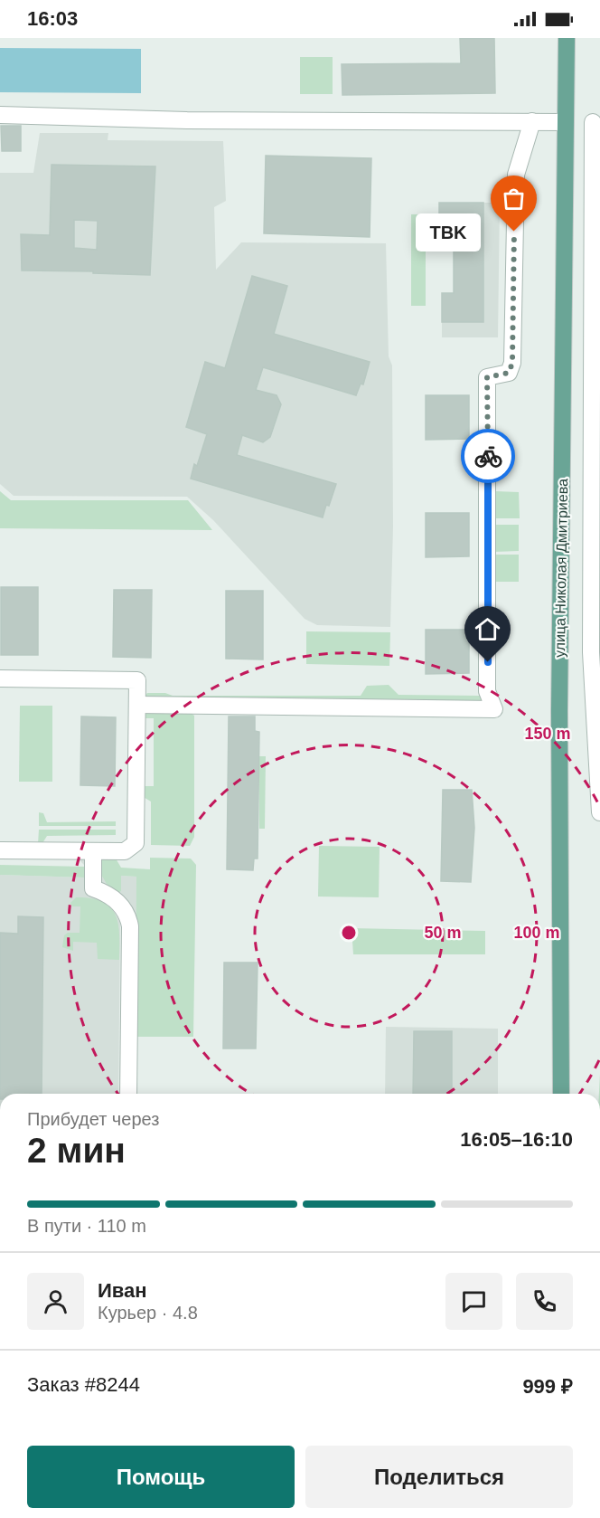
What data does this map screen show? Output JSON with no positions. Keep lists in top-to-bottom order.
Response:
{
  "streets": {
    "main road": ["улица Николая Дмитриева"]
  },
  "places": ["TBK"],
  "page": {
    "status": "16:03",
    "bubble": "TBK",
    "heading": ["2 мин", "Прибудет через", "16:05–16:10"],
    "panel": [
      "Иван",
      "Курьер · 4.8",
      "Заказ #8244",
      "999 ₽"
    ],
    "bar": "В пути · 110 m",
    "buttons": ["Помощь", "Поделиться"]
  },
  "rings": ["150 m", "50 m", "100 m"]
}
